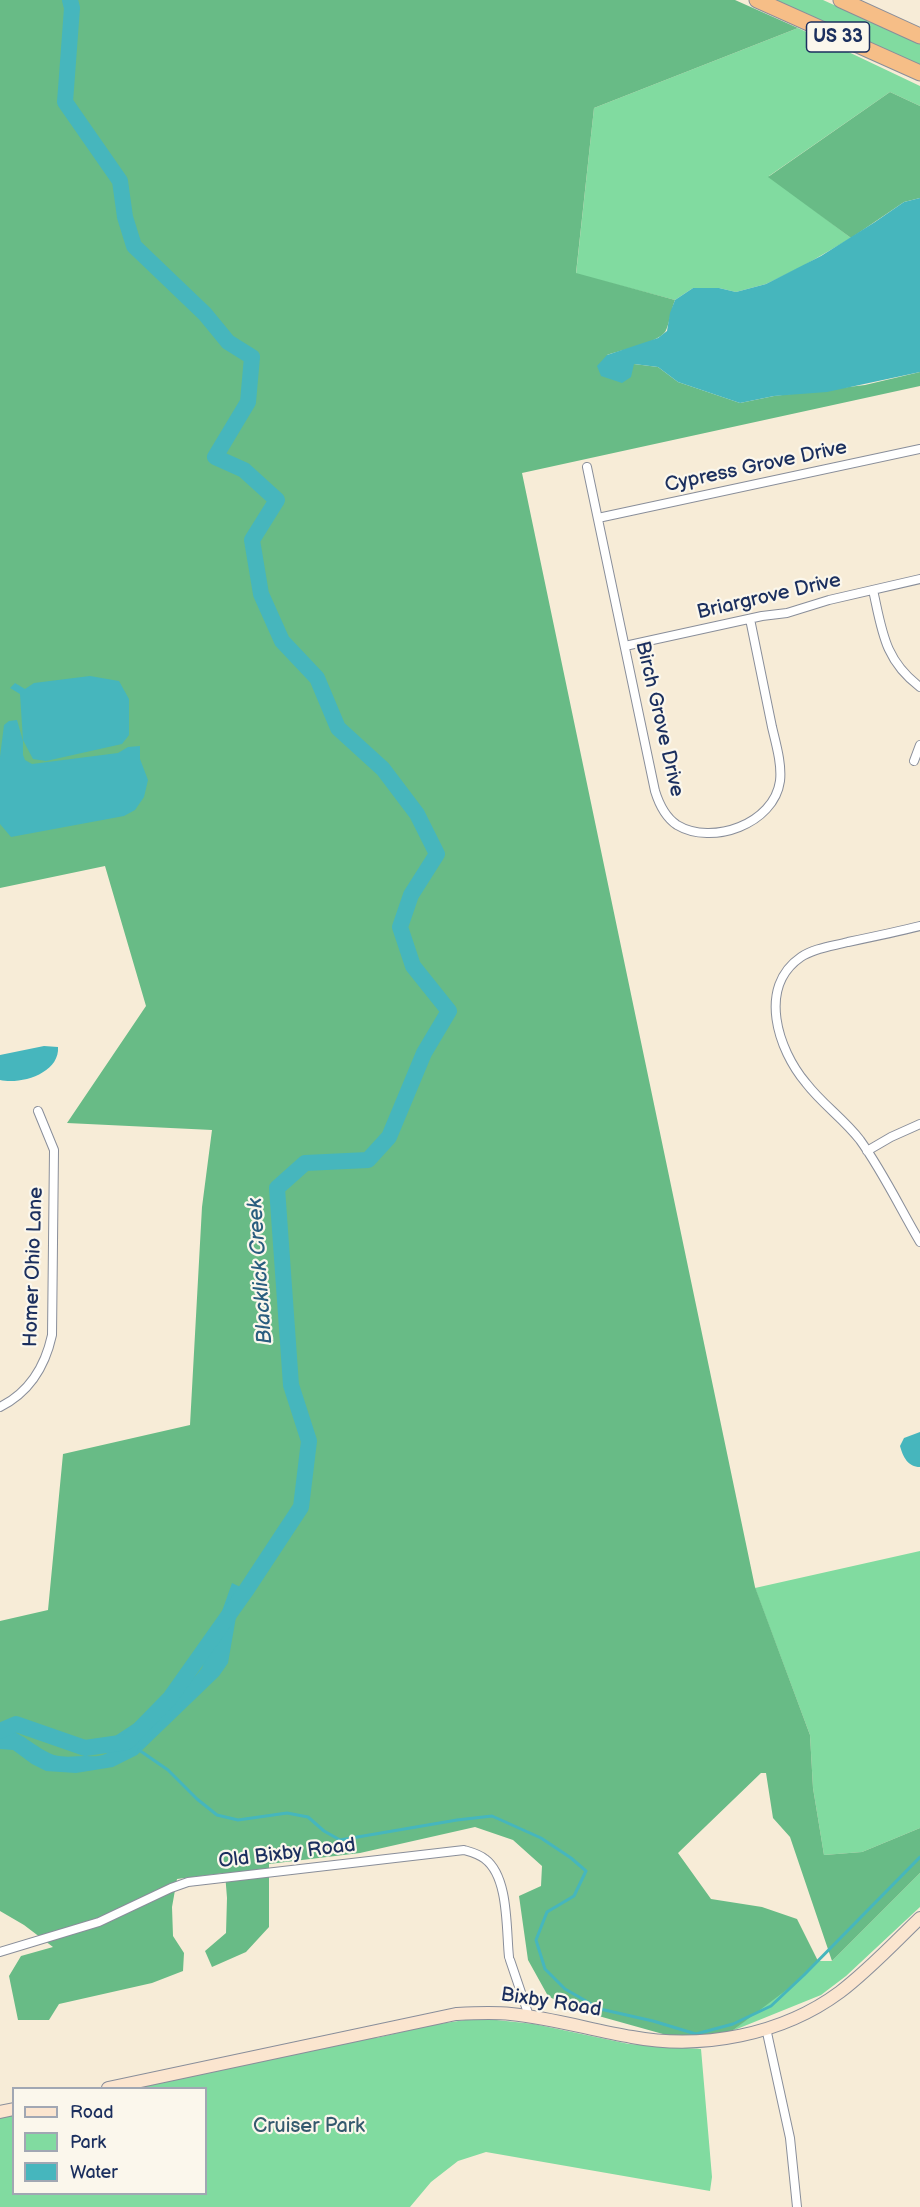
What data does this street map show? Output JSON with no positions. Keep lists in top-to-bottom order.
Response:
{
  "streets": {
    "highway": ["US 33"],
    "street": [
      "Cypress Grove Drive",
      "Briargrove Drive",
      "Birch Grove Drive",
      "Homer Ohio Lane",
      "Old Bixby Road",
      "Bixby Road"
    ]
  },
  "crossings": [
    ["Cypress Grove Drive", "Birch Grove Drive"],
    ["Briargrove Drive", "Birch Grove Drive"],
    ["Old Bixby Road", "Bixby Road"]
  ],
  "water": ["Blacklick Creek"],
  "parks": ["Cruiser Park"],
  "legend": ["Road", "Park", "Water"]
}
